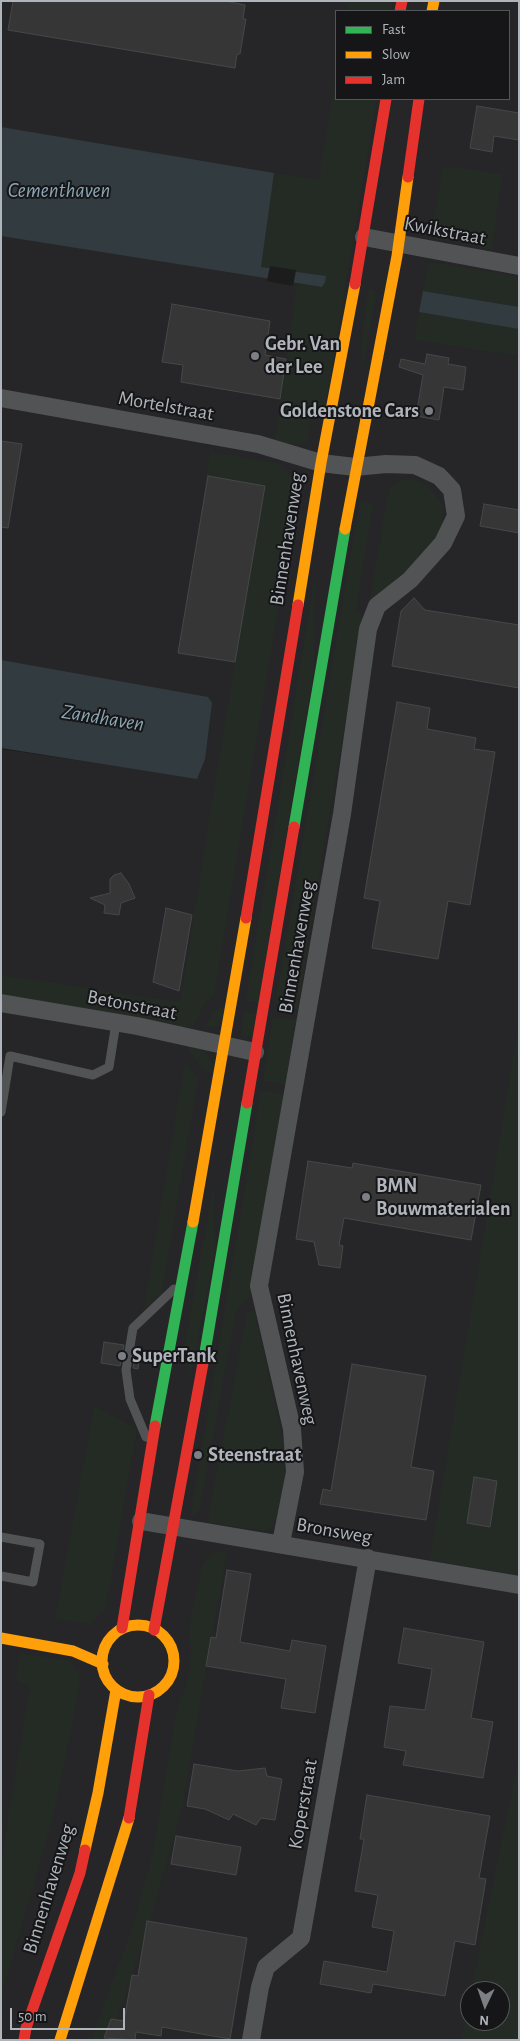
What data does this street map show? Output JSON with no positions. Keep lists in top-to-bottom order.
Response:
{
  "streets": {
    "main road": ["Binnenhavenweg"],
    "street": [
      "Kwikstraat",
      "Mortelstraat",
      "Betonstraat",
      "Bronsweg",
      "Koperstraat"
    ]
  },
  "crossings": [
    ["Kwikstraat", "Binnenhavenweg"],
    ["Mortelstraat", "Binnenhavenweg"],
    ["Binnenhavenweg", "Betonstraat"],
    ["Binnenhavenweg", "Bronsweg"],
    ["Bronsweg", "Koperstraat"]
  ],
  "water": ["Cementhaven", "Zandhaven"],
  "places": [
    "Gebr. Van der Lee",
    "Goldenstone Cars",
    "BMN Bouwmaterialen",
    "SuperTank",
    "Steenstraat"
  ],
  "legend": ["Fast", "Slow", "Jam"],
  "scale_bar": "50 m",
  "north": "bottom"
}
